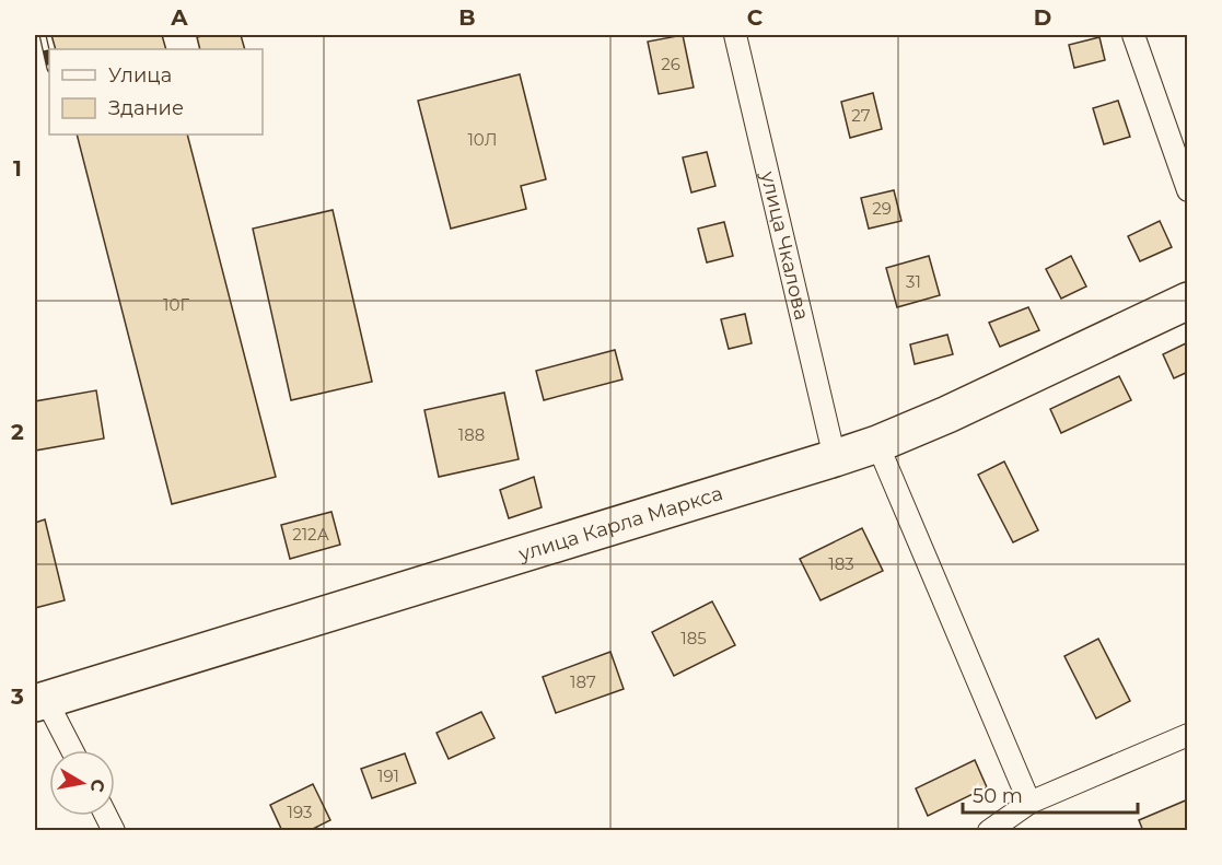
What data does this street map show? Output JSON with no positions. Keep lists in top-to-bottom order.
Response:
{
  "streets": {
    "highway": ["улица Карла Маркса"],
    "street": ["улица Чкалова"]
  },
  "crossings": [
    ["улица Чкалова", "улица Карла Маркса"]
  ],
  "house_numbers": [
    "26",
    "27",
    "10Л",
    "29",
    "31",
    "10Г",
    "188",
    "212А",
    "183",
    "185",
    "187",
    "191",
    "193"
  ],
  "legend": ["Улица", "Здание"],
  "scale_bar": "50 m",
  "north": "right",
  "grid": {
    "columns": [
      "A",
      "B",
      "C",
      "D"
    ],
    "rows": ["1", "2", "3"]
  }
}
